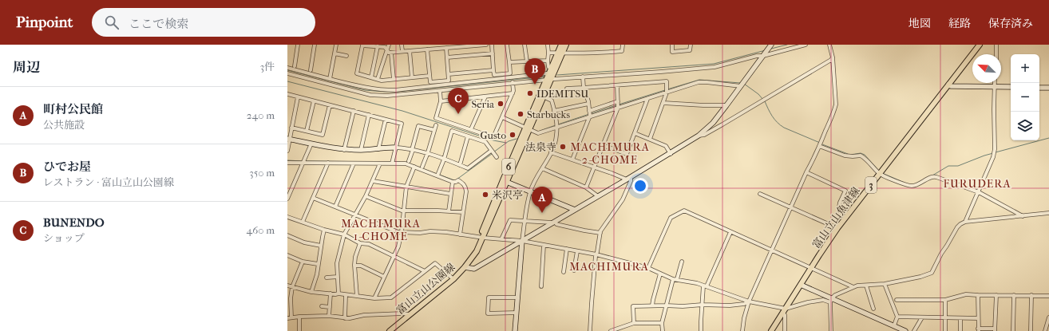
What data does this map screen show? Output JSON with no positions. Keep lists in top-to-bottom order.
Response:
{
  "streets": {
    "main road": [
      "6",
      "3",
      "富山立山魚津線",
      "富山立山公園線"
    ]
  },
  "districts": [
    "MACHIMURA 2-CHOME",
    "FURUDERA",
    "MACHIMURA 1-CHOME",
    "MACHIMURA"
  ],
  "places": [
    "IDEMITSU",
    "Seria",
    "Starbucks",
    "Gusto",
    "法泉寺",
    "米沢亭"
  ],
  "north": "top left",
  "page": {
    "header": "Pinpoint",
    "search": "ここで検索",
    "nav": ["地図", "経路", "保存済み"],
    "heading": ["周辺", "3件"],
    "map_buttons": ["+", "−"],
    "pins": ["B", "C", "A"],
    "list": [
      {
        "mark": "A",
        "name": "町村公民館",
        "note": "公共施設",
        "value": "240 m"
      },
      {
        "mark": "B",
        "name": "ひでお屋",
        "note": "レストラン · 富山立山公園線",
        "value": "350 m"
      },
      {
        "mark": "C",
        "name": "BUNENDO",
        "note": "ショップ",
        "value": "460 m"
      }
    ]
  }
}
